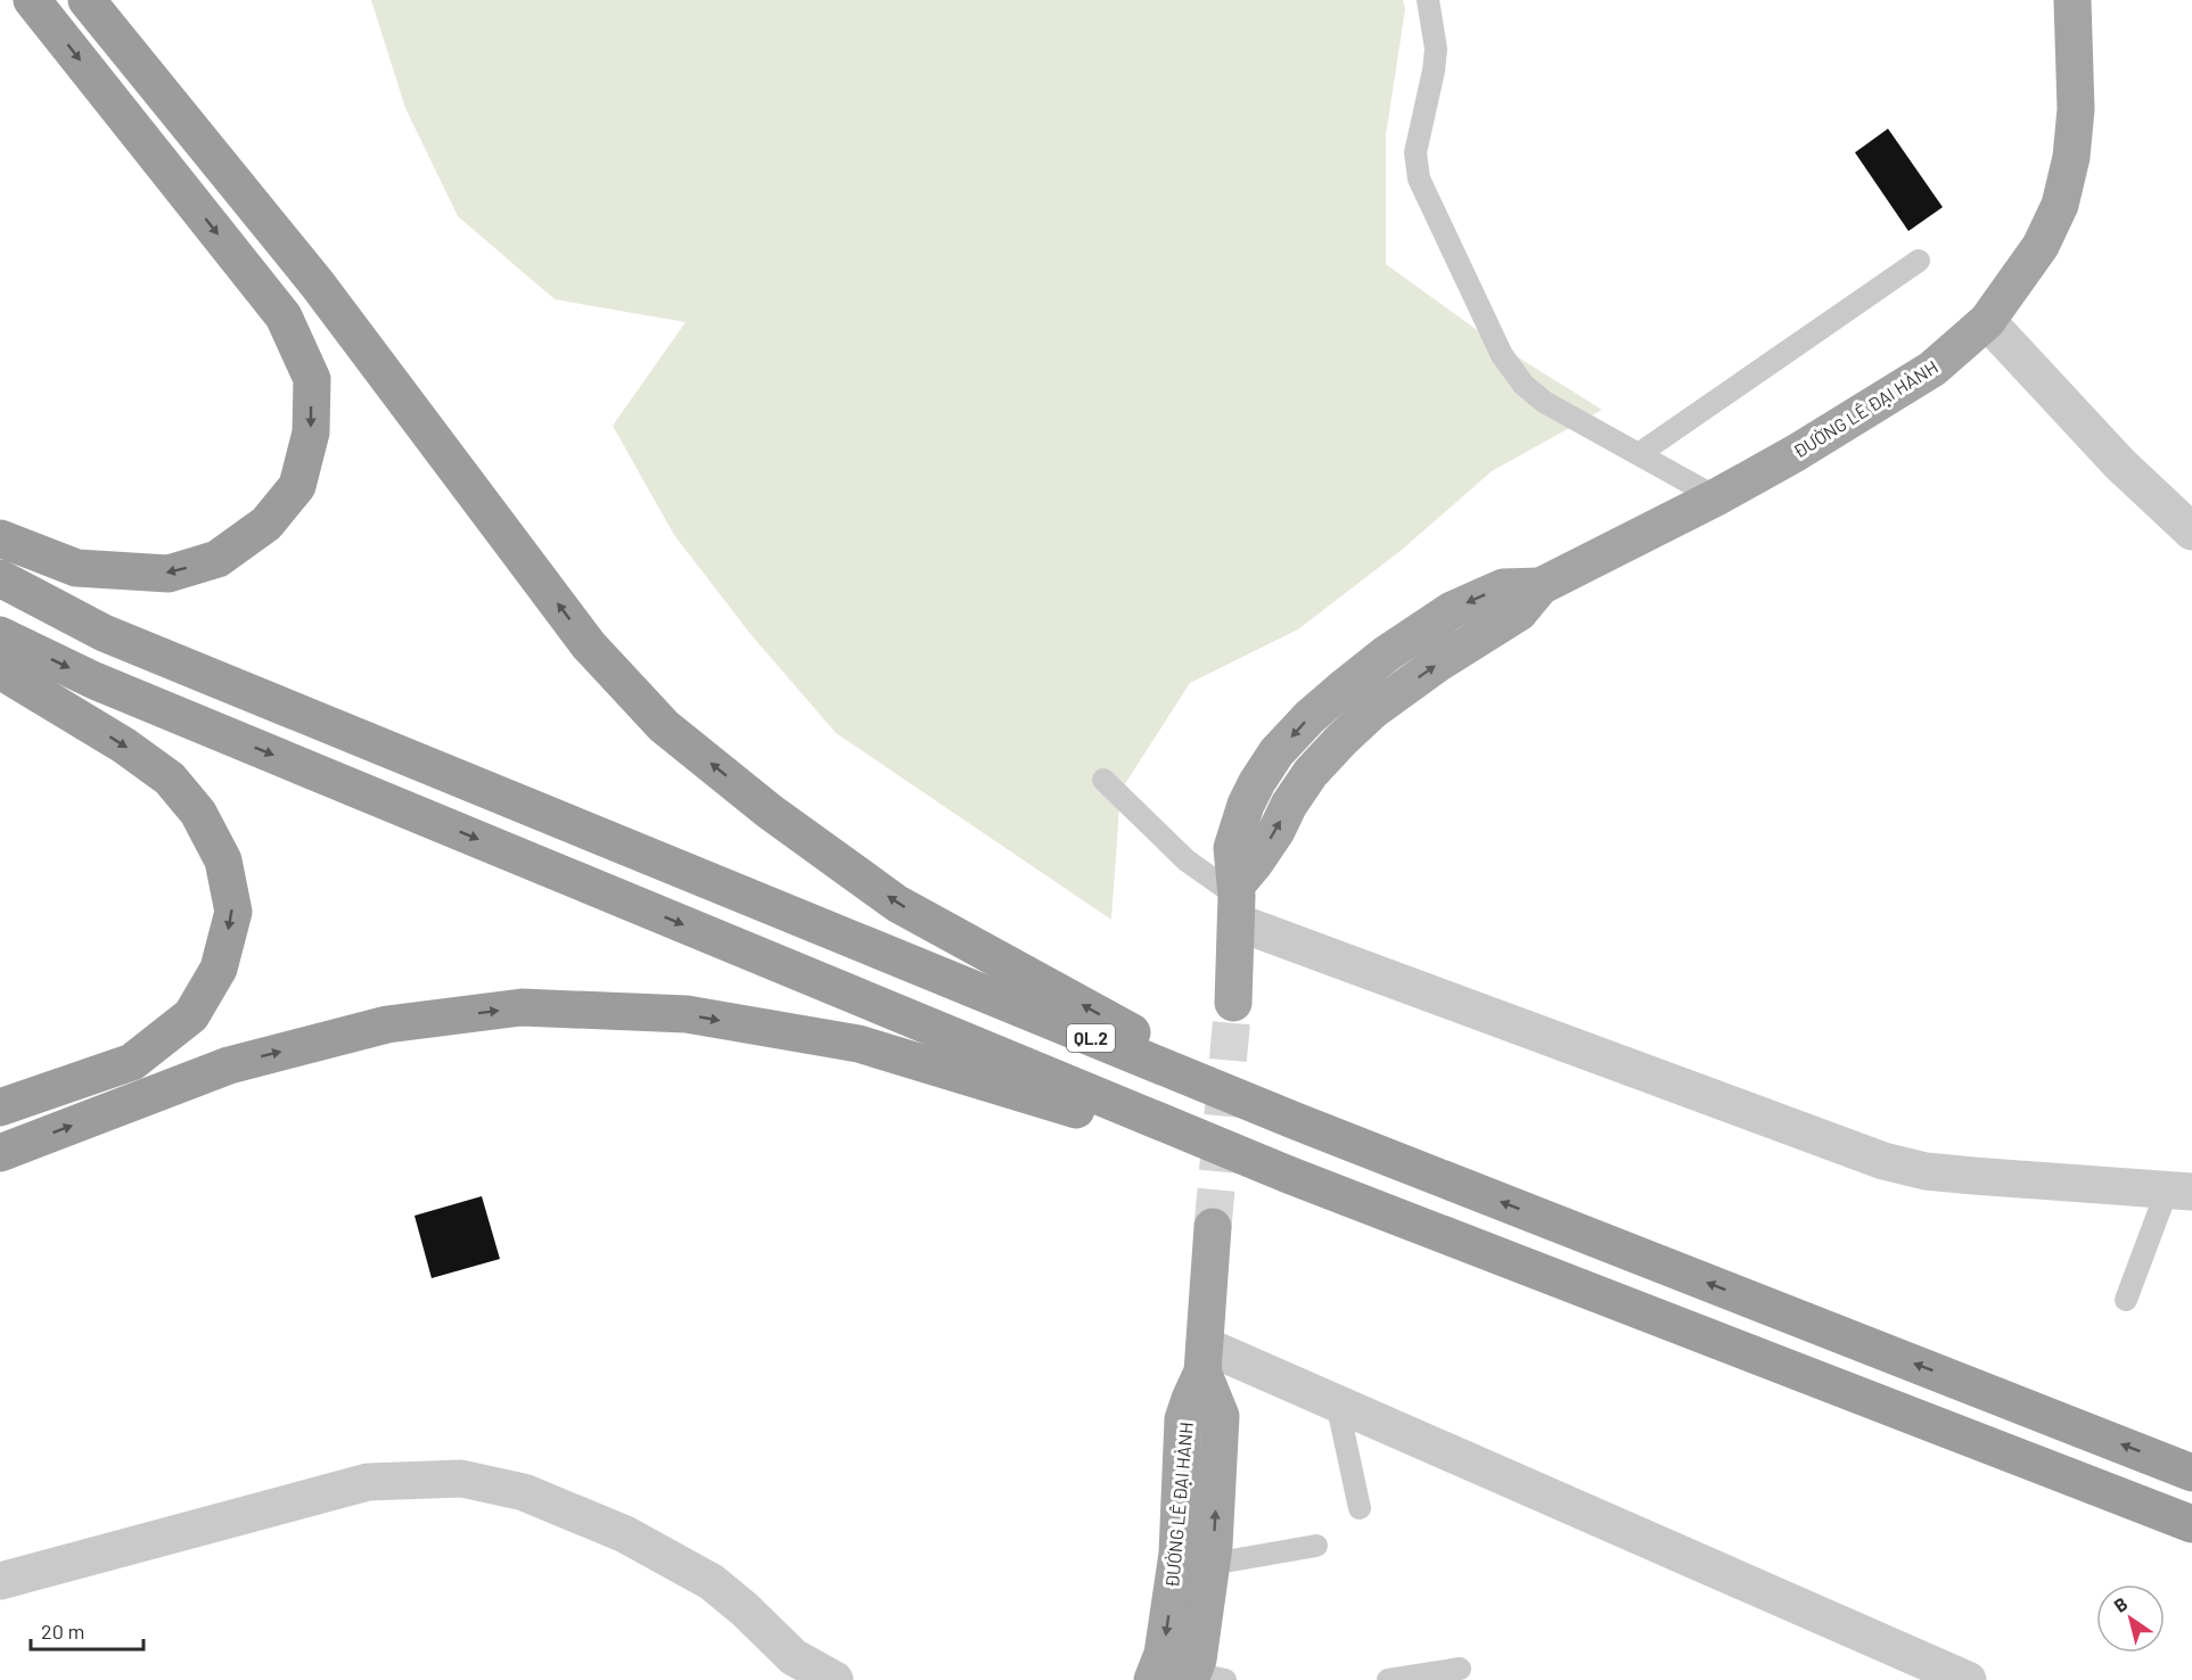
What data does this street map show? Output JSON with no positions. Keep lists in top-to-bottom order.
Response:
{
  "streets": {
    "highway": ["QL.2"],
    "main road": ["ĐƯỜNG LÊ ĐẠI HÀNH"]
  },
  "scale_bar": "20 m",
  "north": "top left"
}
